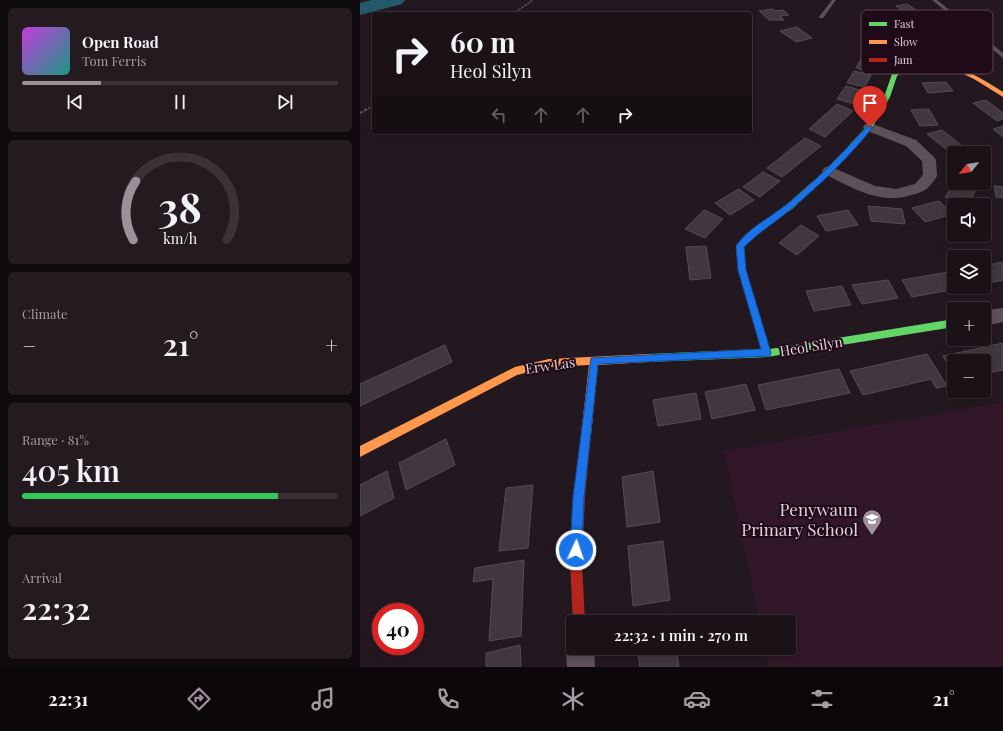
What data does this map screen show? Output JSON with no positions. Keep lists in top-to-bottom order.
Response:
{
  "streets": {
    "street": ["Heol Silyn", "Erw Las"]
  },
  "crossings": [
    ["Heol Silyn", "Erw Las"]
  ],
  "places": {
    "school or university": ["Penywaun Primary School"]
  },
  "legend": ["Fast", "Slow", "Jam"],
  "north": "bottom left",
  "page": {
    "turn": ["60 m", "Heol Silyn"],
    "song": ["Open Road", "Tom Ferris"],
    "map_buttons": ["+", "−"],
    "tile": [
      "Climate",
      ["Range · 81%", "405 km"],
      ["Arrival", "22:32"]
    ],
    "heat": ["−", "21°", "+"],
    "limit": "40",
    "trip": "22:32 · 1 min · 270 m",
    "tabs": ["22:31", "21°"],
    "gauge": ["38", "km/h"]
  }
}
